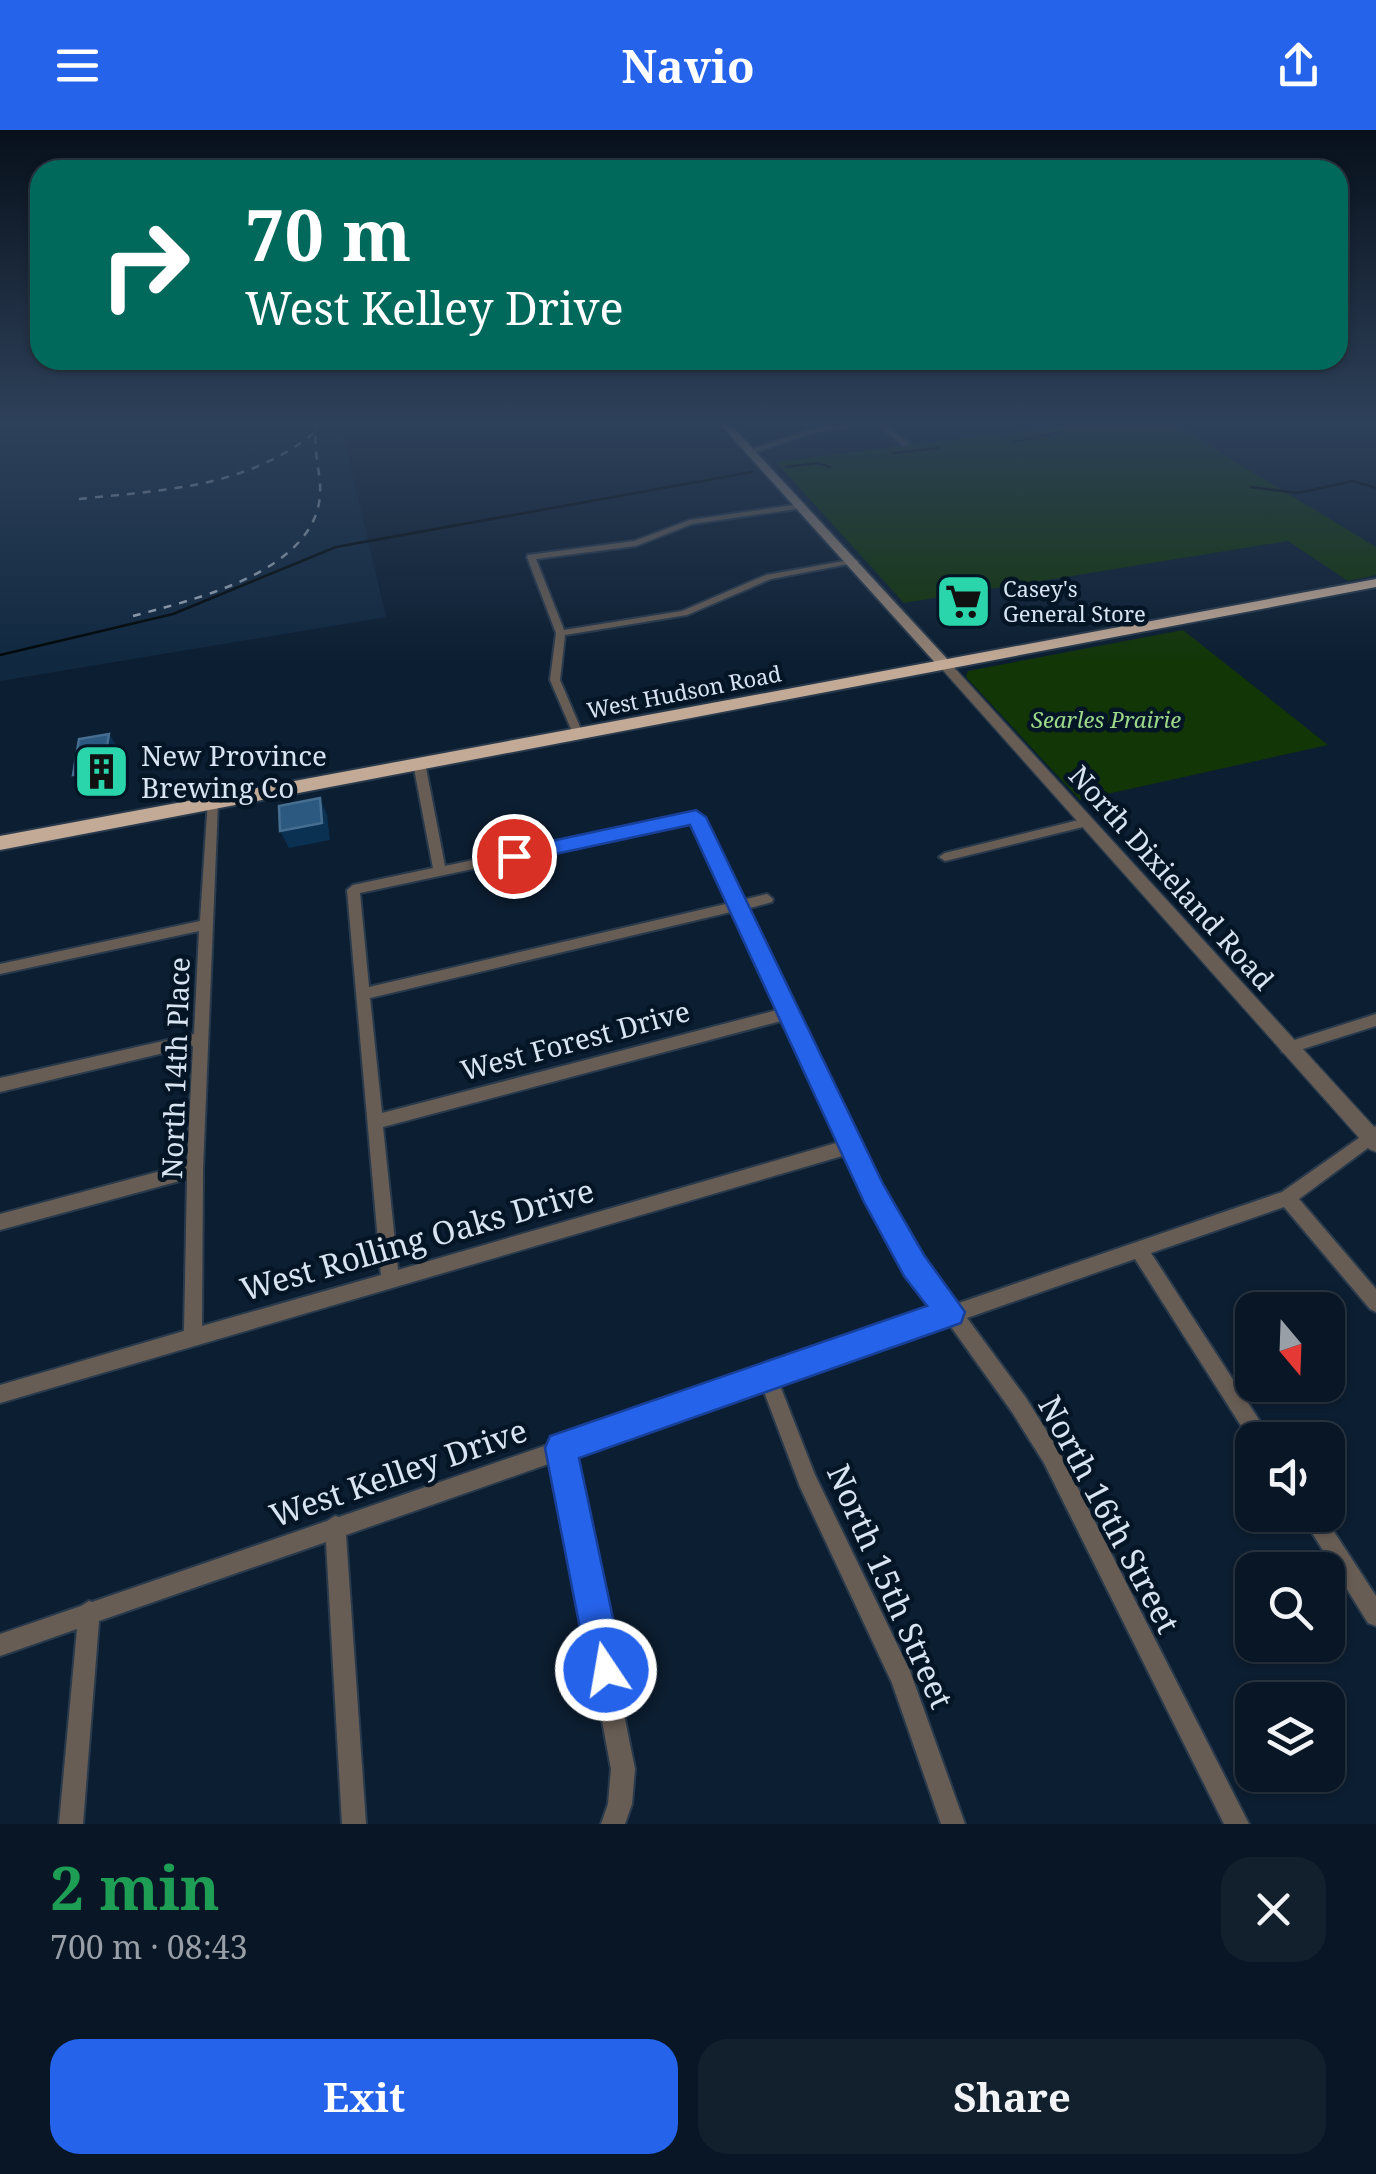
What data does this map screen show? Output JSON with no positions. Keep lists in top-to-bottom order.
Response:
{
  "streets": {
    "highway": ["West Hudson Road"],
    "main road": ["North Dixieland Road"],
    "street": [
      "West Forest Drive",
      "North 14th Place",
      "West Rolling Oaks Drive",
      "West Kelley Drive",
      "North 16th Street",
      "North 15th Street"
    ]
  },
  "crossings": [
    ["West Hudson Road", "North Dixieland Road"],
    ["West Hudson Road", "North 14th Place"],
    ["North Dixieland Road", "West Kelley Drive"],
    ["West Forest Drive", "North 16th Street"],
    ["North 14th Place", "West Rolling Oaks Drive"],
    ["West Rolling Oaks Drive", "North 16th Street"],
    ["West Kelley Drive", "North 16th Street"],
    ["West Kelley Drive", "North 15th Street"]
  ],
  "parks": ["Searles Prairie"],
  "places": {
    "supermarket": ["Casey's General Store"],
    "building": ["New Province Brewing Co"]
  },
  "north": "bottom",
  "page": {
    "header": "Navio",
    "turn": ["70 m", "West Kelley Drive"],
    "heading": ["2 min", "700 m · 08:43"],
    "buttons": ["Exit", "Share"]
  }
}
